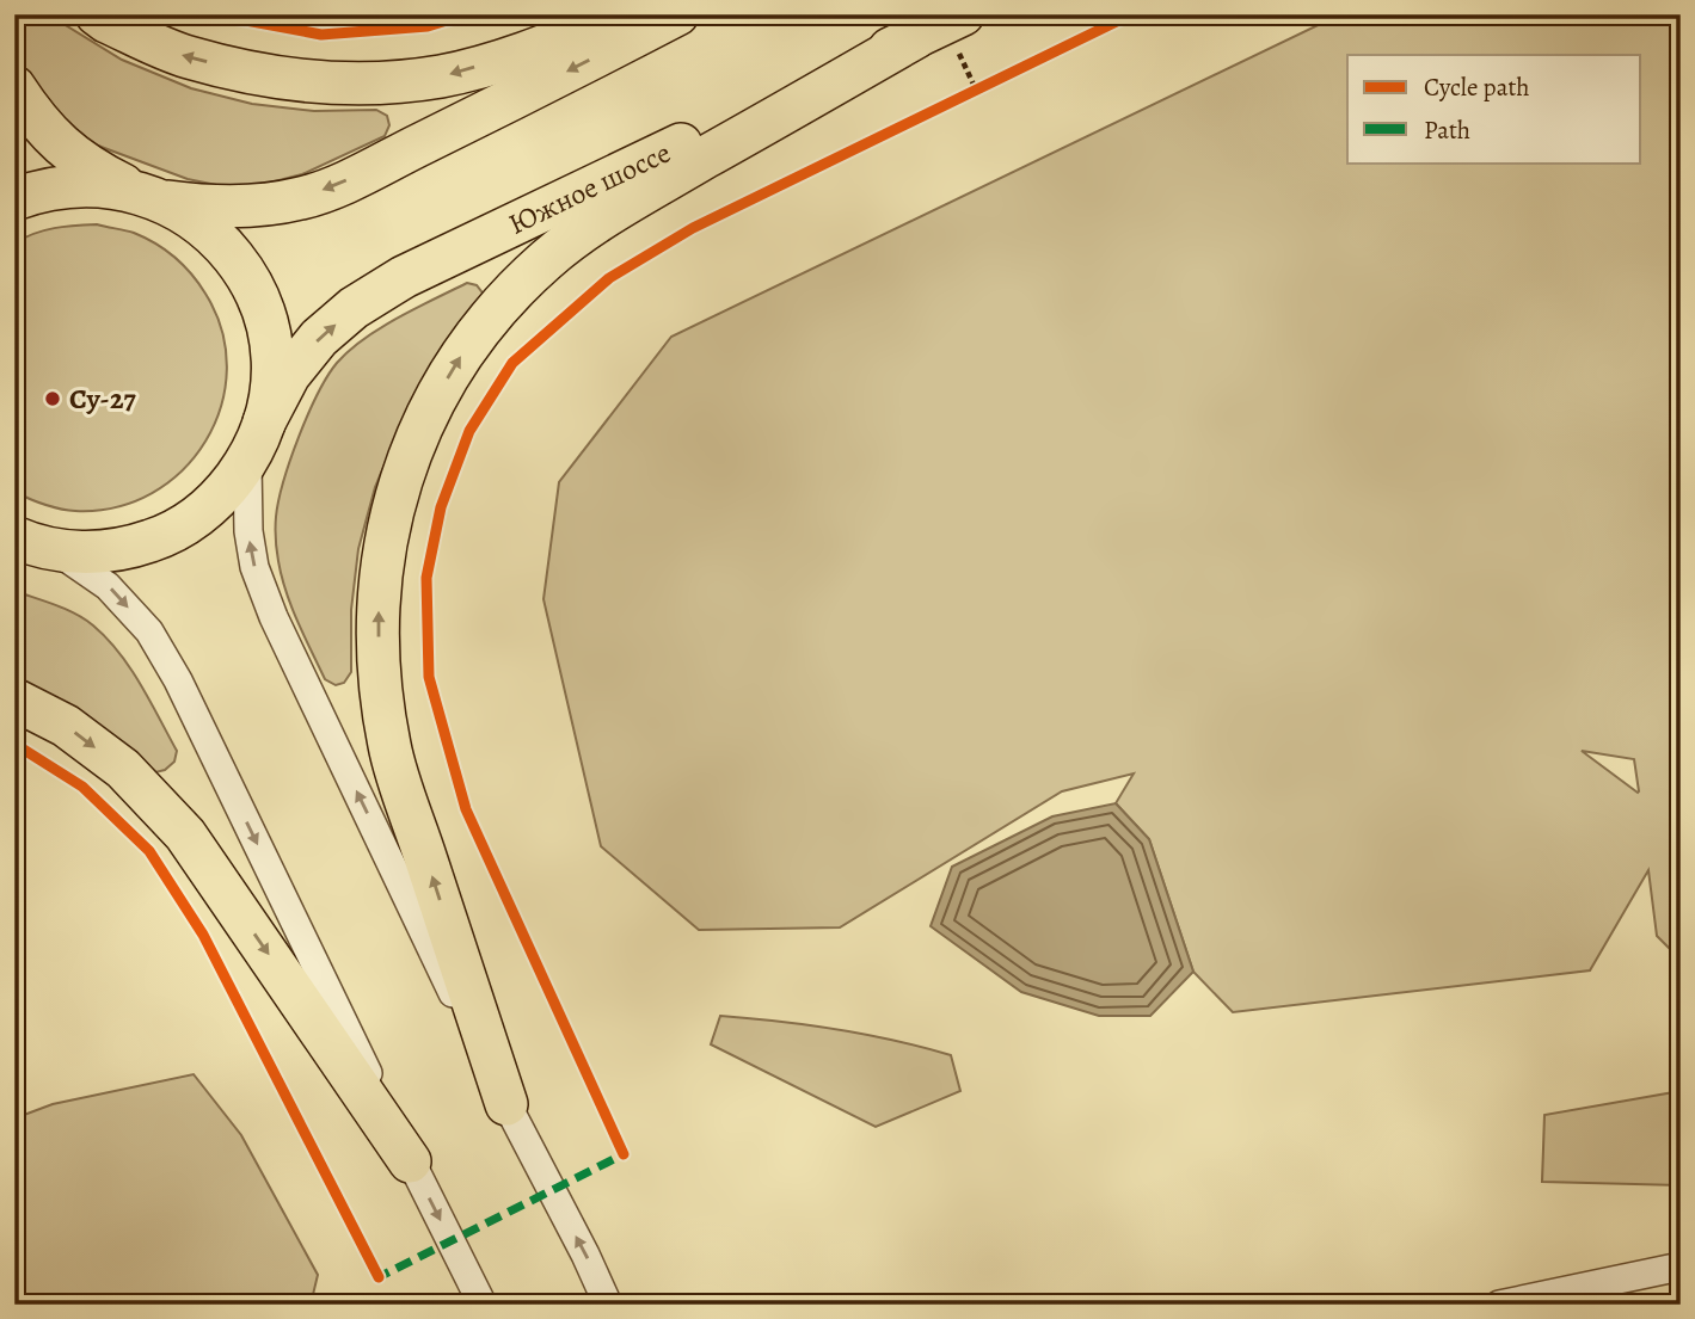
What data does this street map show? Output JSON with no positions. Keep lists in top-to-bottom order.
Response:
{
  "streets": {
    "main road": ["Южное шоссе"]
  },
  "places": ["Су-27"],
  "legend": ["Cycle path", "Path"]
}
